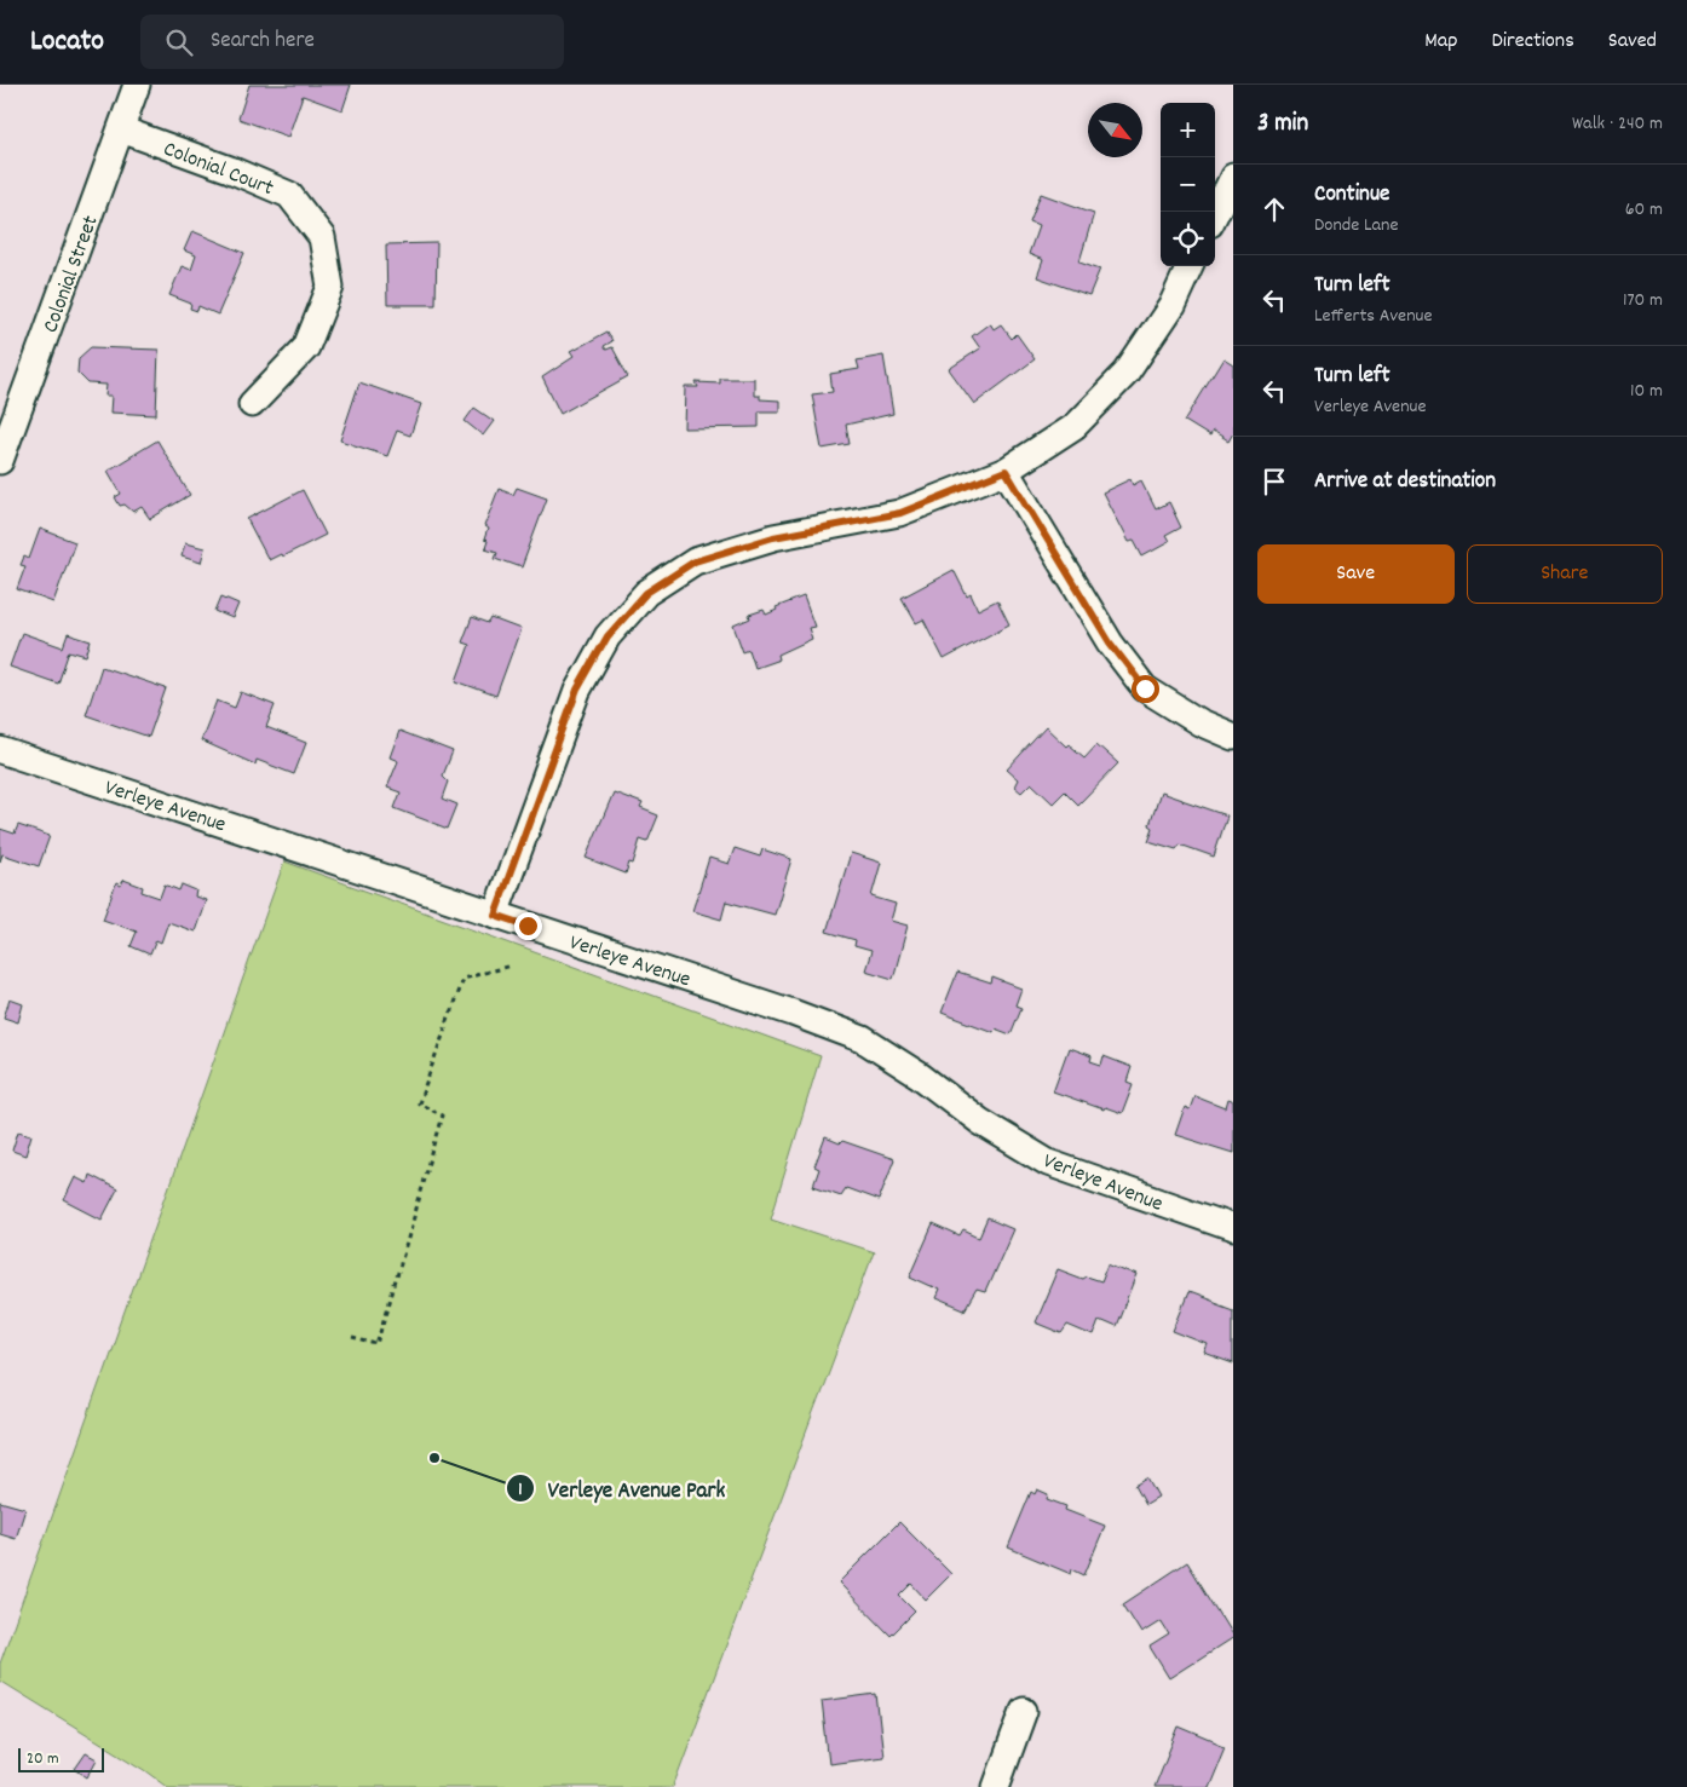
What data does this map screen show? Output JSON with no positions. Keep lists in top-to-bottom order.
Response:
{
  "streets": {
    "street": ["Colonial Court", "Colonial Street", "Verleye Avenue"]
  },
  "crossings": [
    ["Colonial Court", "Colonial Street"]
  ],
  "places": ["Verleye Avenue Park"],
  "scale_bar": "20 m",
  "north": "bottom right",
  "page": {
    "header": "Locato",
    "search": "Search here",
    "nav": ["Map", "Directions", "Saved"],
    "heading": ["3 min", "Walk · 240 m"],
    "map_buttons": ["+", "−"],
    "list": [
      ["Continue", "Donde Lane", "60 m"],
      ["Turn left", "Lefferts Avenue", "170 m"],
      ["Turn left", "Verleye Avenue", "10 m"],
      "Arrive at destination"
    ],
    "buttons": ["Save", "Share"],
    "scale": "20 m"
  }
}
